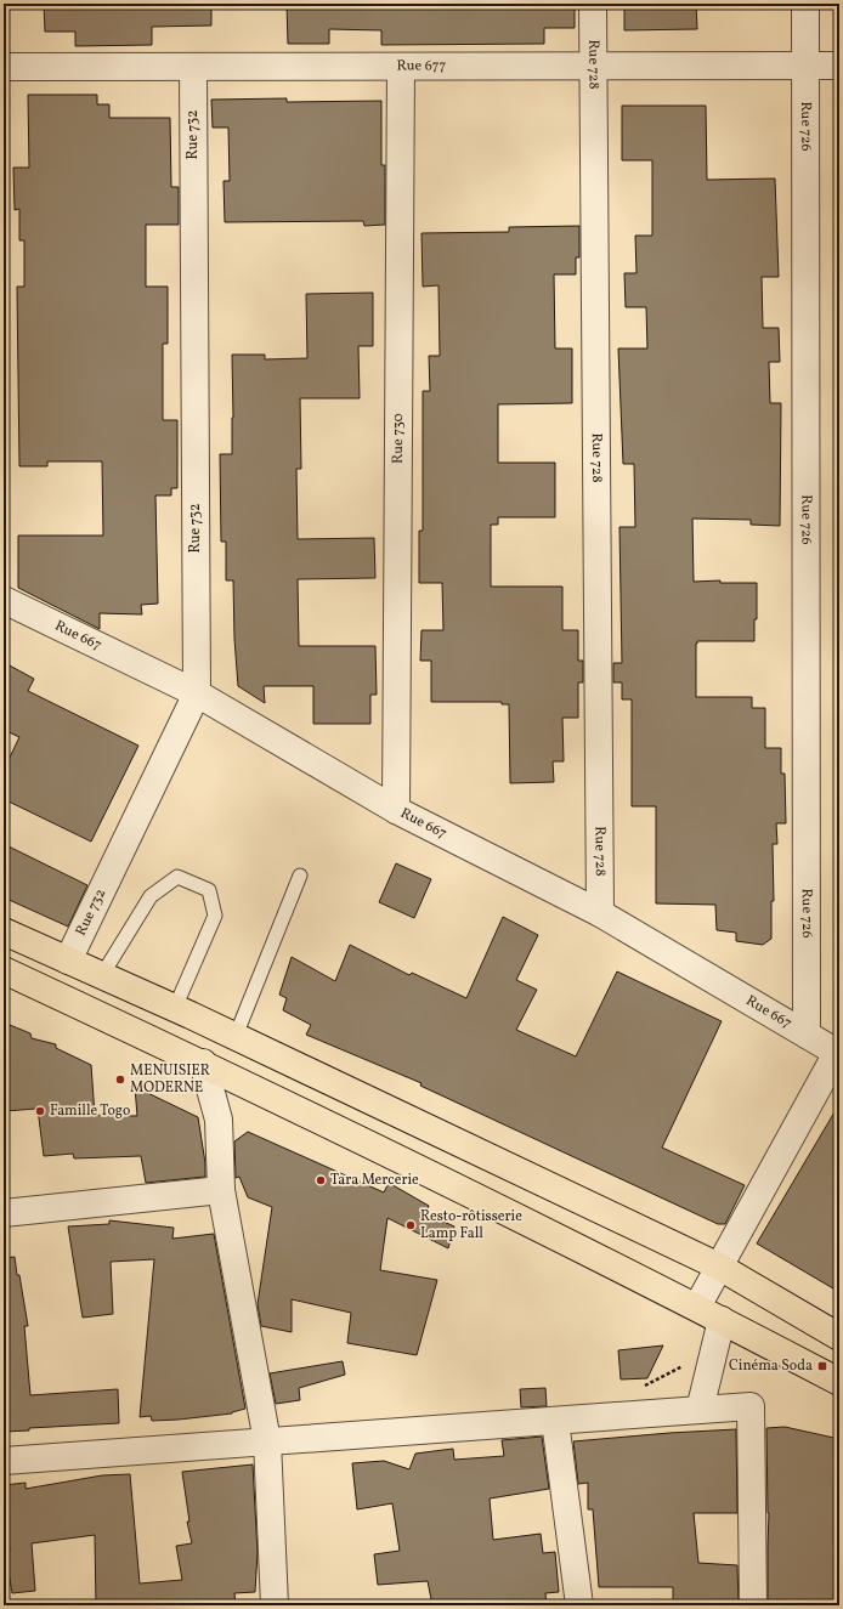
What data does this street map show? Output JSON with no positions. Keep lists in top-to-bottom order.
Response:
{
  "streets": {
    "street": [
      "Rue 728",
      "Rue 677",
      "Rue 726",
      "Rue 732",
      "Rue 730",
      "Rue 667"
    ]
  },
  "crossings": [
    ["Rue 728", "Rue 677"],
    ["Rue 728", "Rue 667"],
    ["Rue 677", "Rue 726"],
    ["Rue 677", "Rue 732"],
    ["Rue 677", "Rue 730"],
    ["Rue 726", "Rue 667"],
    ["Rue 732", "Rue 667"],
    ["Rue 730", "Rue 667"]
  ],
  "places": {
    "other": [
      "MENUISIER MODERNE",
      "Famille Togo",
      "Tara Mercerie",
      "Resto-rôtisserie Lamp Fall"
    ],
    "transit": ["Cinéma Soda"]
  }
}
